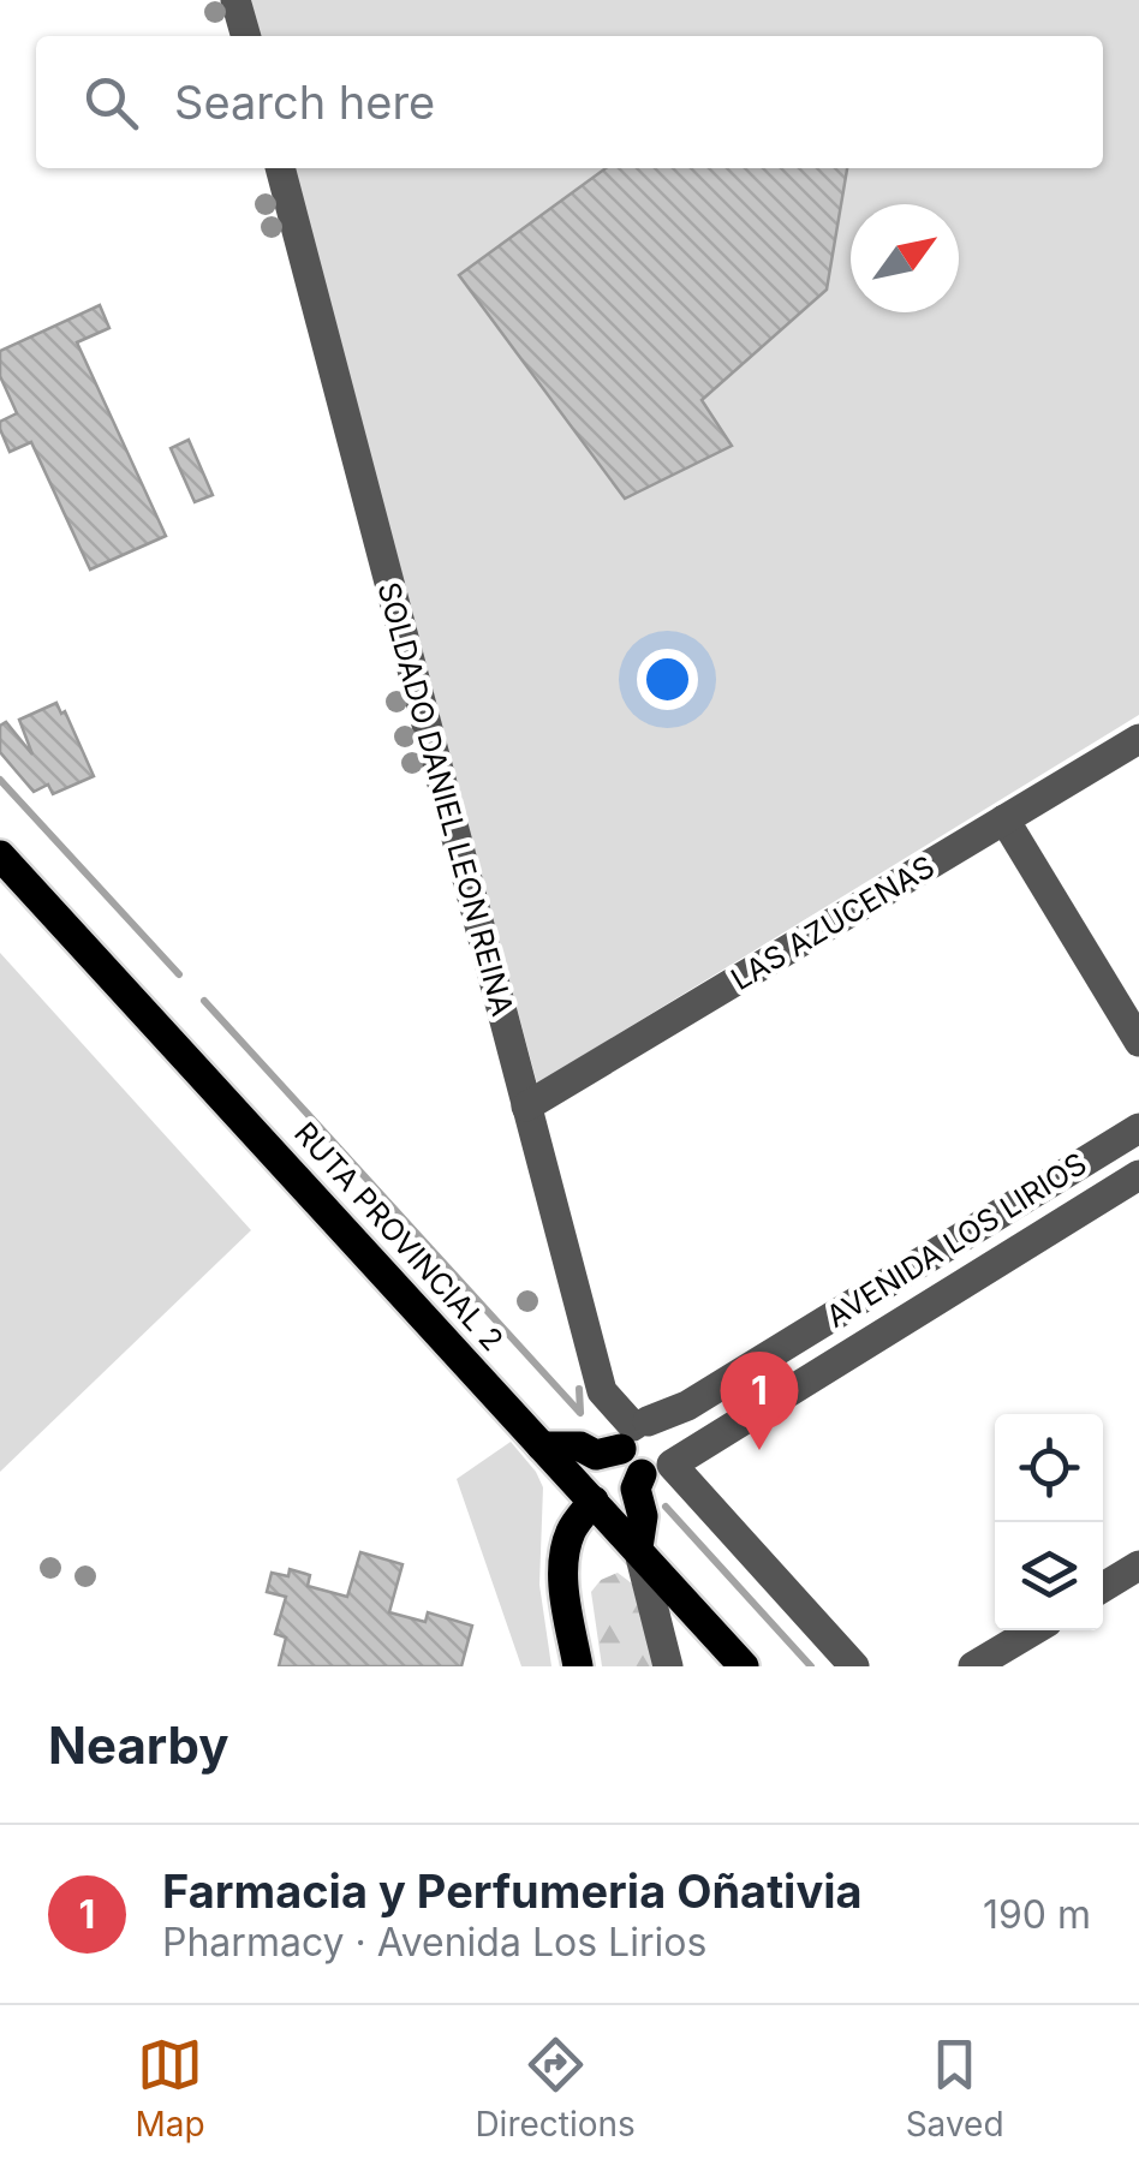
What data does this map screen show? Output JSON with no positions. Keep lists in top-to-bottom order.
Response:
{
  "streets": {
    "main road": ["RUTA PROVINCIAL 2"],
    "street": ["SOLDADO DANIEL LEON REINA", "LAS AZUCENAS", "AVENIDA LOS LIRIOS"]
  },
  "crossings": [
    ["SOLDADO DANIEL LEON REINA", "LAS AZUCENAS"],
    ["SOLDADO DANIEL LEON REINA", "AVENIDA LOS LIRIOS"]
  ],
  "north": "top right",
  "page": {
    "search": "Search here",
    "pins": "1",
    "heading": "Nearby",
    "list": [
      {
        "mark": "1",
        "name": "Farmacia y Perfumeria Oñativia",
        "note": "Pharmacy · Avenida Los Lirios",
        "value": "190 m"
      }
    ],
    "nav": ["Map", "Directions", "Saved"]
  }
}
